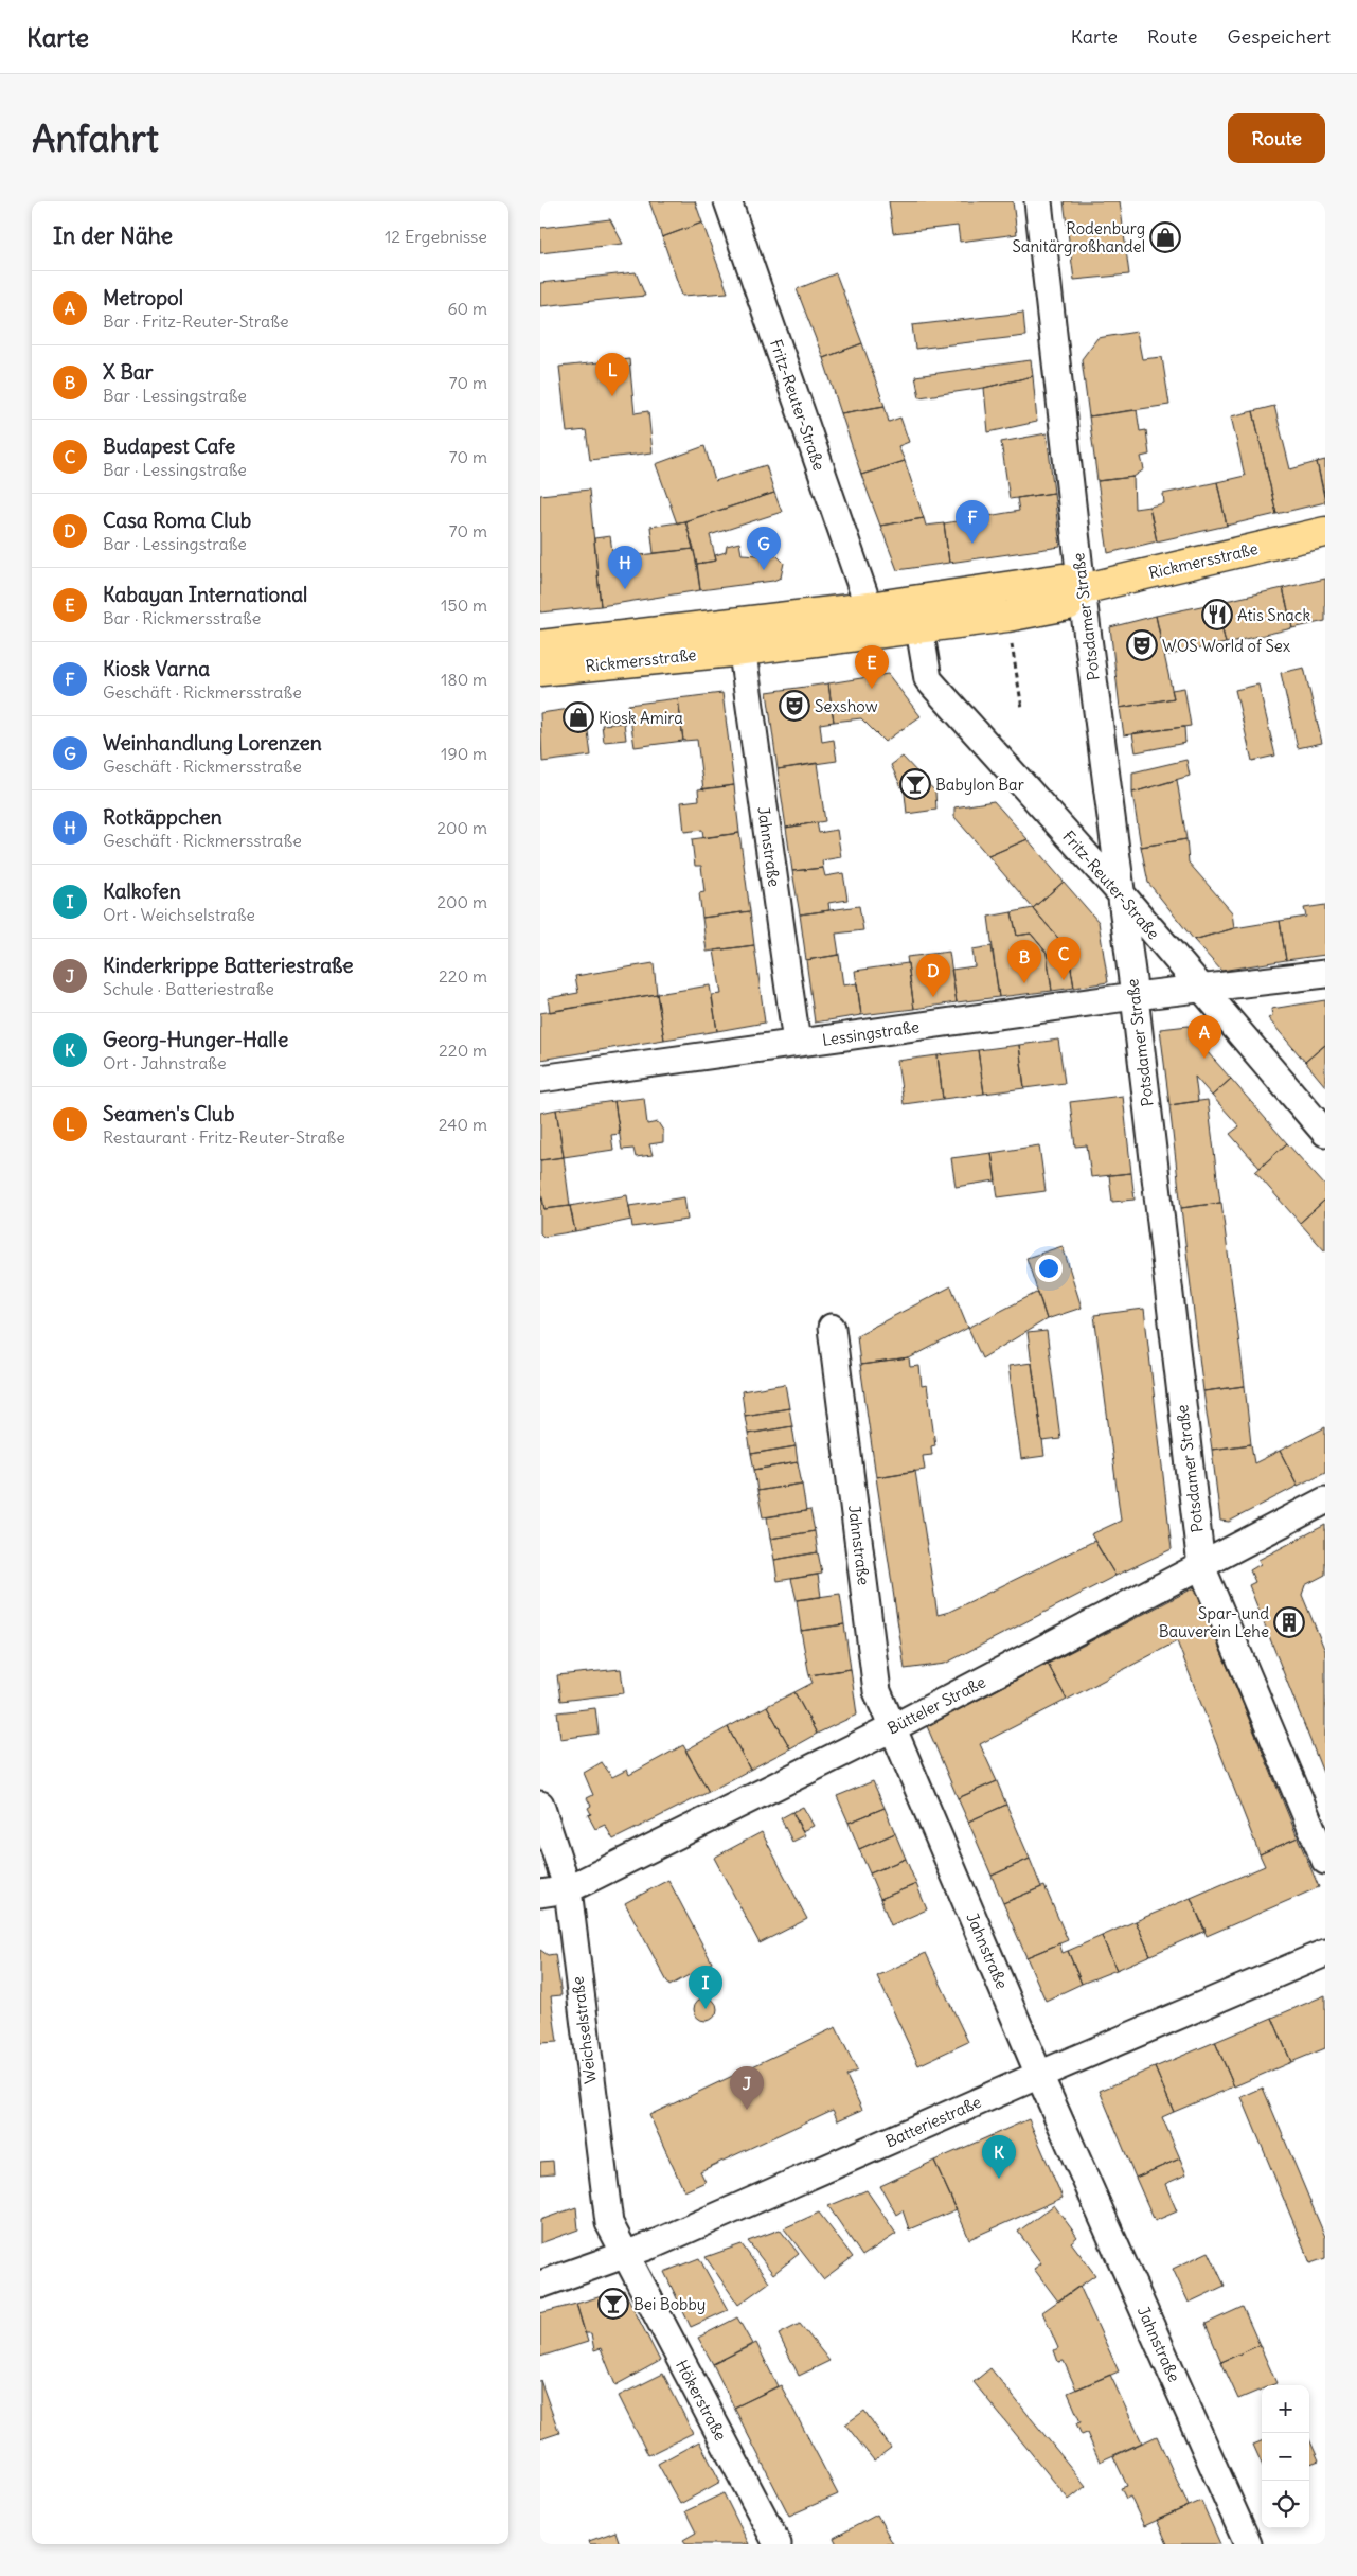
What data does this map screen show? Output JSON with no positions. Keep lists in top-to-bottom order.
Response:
{
  "streets": {
    "main road": ["Rickmersstraße"],
    "street": [
      "Fritz-Reuter-Straße",
      "Potsdamer Straße",
      "Jahnstraße",
      "Lessingstraße",
      "Bütteler Straße",
      "Weichselstraße",
      "Batteriestraße",
      "Hökerstraße"
    ]
  },
  "crossings": [
    ["Fritz-Reuter-Straße", "Rickmersstraße"],
    ["Fritz-Reuter-Straße", "Potsdamer Straße"],
    ["Fritz-Reuter-Straße", "Lessingstraße"],
    ["Rickmersstraße", "Potsdamer Straße"],
    ["Rickmersstraße", "Jahnstraße"],
    ["Potsdamer Straße", "Lessingstraße"],
    ["Potsdamer Straße", "Bütteler Straße"],
    ["Jahnstraße", "Lessingstraße"],
    ["Jahnstraße", "Bütteler Straße"],
    ["Jahnstraße", "Batteriestraße"],
    ["Bütteler Straße", "Weichselstraße"],
    ["Weichselstraße", "Batteriestraße"],
    ["Weichselstraße", "Hökerstraße"],
    ["Batteriestraße", "Hökerstraße"]
  ],
  "places": {
    "shop": ["Rodenburg Sanitärgroßhandel", "Kiosk Amira"],
    "restaurant": ["Atis Snack"],
    "theatre": ["WOS World of Sex", "Sexshow"],
    "bar": ["Babylon Bar", "Bei Bobby"],
    "building": ["Spar- und Bauverein Lehe"]
  },
  "page": {
    "header": "Karte",
    "nav": ["Karte", "Route", "Gespeichert"],
    "buttons": "Route",
    "title": "Anfahrt",
    "heading": ["In der Nähe", "12 Ergebnisse"],
    "list": [
      {
        "mark": "A",
        "name": "Metropol",
        "note": "Bar · Fritz-Reuter-Straße",
        "value": "60 m"
      },
      {
        "mark": "B",
        "name": "X Bar",
        "note": "Bar · Lessingstraße",
        "value": "70 m"
      },
      {
        "mark": "C",
        "name": "Budapest Cafe",
        "note": "Bar · Lessingstraße",
        "value": "70 m"
      },
      {
        "mark": "D",
        "name": "Casa Roma Club",
        "note": "Bar · Lessingstraße",
        "value": "70 m"
      },
      {
        "mark": "E",
        "name": "Kabayan International",
        "note": "Bar · Rickmersstraße",
        "value": "150 m"
      },
      {
        "mark": "F",
        "name": "Kiosk Varna",
        "note": "Geschäft · Rickmersstraße",
        "value": "180 m"
      },
      {
        "mark": "G",
        "name": "Weinhandlung Lorenzen",
        "note": "Geschäft · Rickmersstraße",
        "value": "190 m"
      },
      {
        "mark": "H",
        "name": "Rotkäppchen",
        "note": "Geschäft · Rickmersstraße",
        "value": "200 m"
      },
      {
        "mark": "I",
        "name": "Kalkofen",
        "note": "Ort · Weichselstraße",
        "value": "200 m"
      },
      {
        "mark": "J",
        "name": "Kinderkrippe Batteriestraße",
        "note": "Schule · Batteriestraße",
        "value": "220 m"
      },
      {
        "mark": "K",
        "name": "Georg-Hunger-Halle",
        "note": "Ort · Jahnstraße",
        "value": "220 m"
      },
      {
        "mark": "L",
        "name": "Seamen's Club",
        "note": "Restaurant · Fritz-Reuter-Straße",
        "value": "240 m"
      }
    ],
    "pins": [
      "L",
      "F",
      "G",
      "H",
      "E",
      "C",
      "B",
      "D",
      "A",
      "I",
      "J",
      "K"
    ],
    "map_buttons": ["+", "−"]
  }
}
